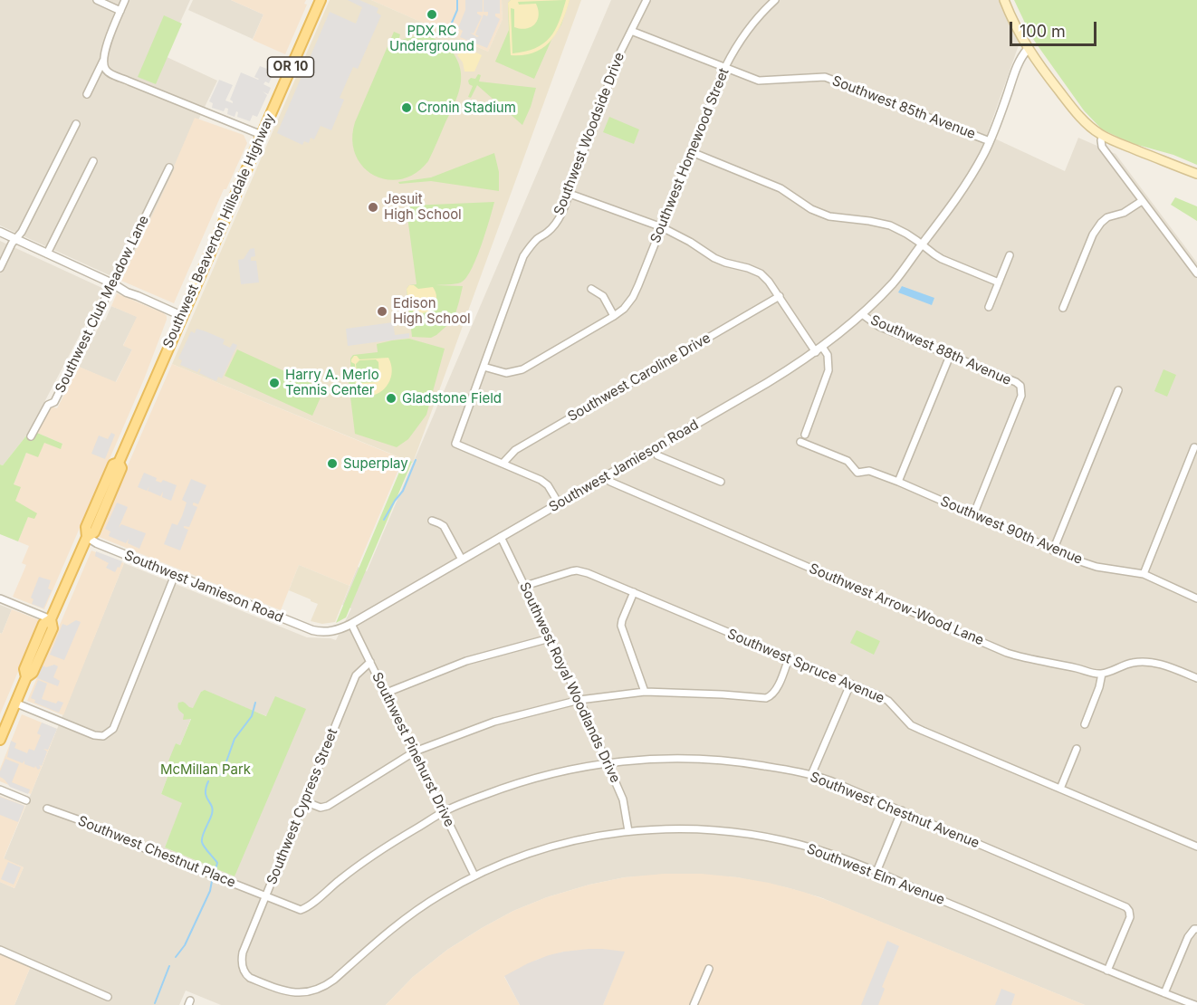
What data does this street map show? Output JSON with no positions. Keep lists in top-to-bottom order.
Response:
{
  "streets": {
    "main road": ["OR 10", "Southwest Beaverton Hillsdale Highway"],
    "street": [
      "Southwest 85th Avenue",
      "Southwest Woodside Drive",
      "Southwest Homewood Street",
      "Southwest Club Meadow Lane",
      "Southwest 88th Avenue",
      "Southwest Caroline Drive",
      "Southwest Jamieson Road",
      "Southwest 90th Avenue",
      "Southwest Arrow-Wood Lane",
      "Southwest Spruce Avenue",
      "Southwest Royal Woodlands Drive",
      "Southwest Pinehurst Drive",
      "Southwest Cypress Street",
      "Southwest Chestnut Avenue",
      "Southwest Chestnut Place",
      "Southwest Elm Avenue"
    ]
  },
  "crossings": [
    ["Southwest 85th Avenue", "Southwest Woodside Drive"],
    ["Southwest 85th Avenue", "Southwest Homewood Street"],
    ["Southwest 85th Avenue", "Southwest Jamieson Road"],
    ["Southwest Woodside Drive", "Southwest Homewood Street"],
    ["Southwest Woodside Drive", "Southwest Caroline Drive"],
    ["Southwest Beaverton Hillsdale Highway", "Southwest Jamieson Road"],
    ["Southwest 88th Avenue", "Southwest Jamieson Road"],
    ["Southwest 88th Avenue", "Southwest 90th Avenue"],
    ["Southwest Jamieson Road", "Southwest Arrow-Wood Lane"],
    ["Southwest Jamieson Road", "Southwest Royal Woodlands Drive"],
    ["Southwest Jamieson Road", "Southwest Pinehurst Drive"],
    ["Southwest Spruce Avenue", "Southwest Royal Woodlands Drive"],
    ["Southwest Royal Woodlands Drive", "Southwest Chestnut Avenue"],
    ["Southwest Royal Woodlands Drive", "Southwest Elm Avenue"],
    ["Southwest Pinehurst Drive", "Southwest Cypress Street"],
    ["Southwest Pinehurst Drive", "Southwest Chestnut Avenue"],
    ["Southwest Pinehurst Drive", "Southwest Elm Avenue"],
    ["Southwest Cypress Street", "Southwest Chestnut Avenue"],
    ["Southwest Cypress Street", "Southwest Chestnut Place"],
    ["Southwest Cypress Street", "Southwest Elm Avenue"],
    ["Southwest Chestnut Avenue", "Southwest Chestnut Place"],
    ["Southwest Chestnut Avenue", "Southwest Elm Avenue"]
  ],
  "parks": ["McMillan Park"],
  "places": [
    "PDX RC Underground",
    "Cronin Stadium",
    "Jesuit High School",
    "Edison High School",
    "Harry A. Merlo Tennis Center",
    "Gladstone Field",
    "Superplay"
  ],
  "scale_bar": "100 m"
}
